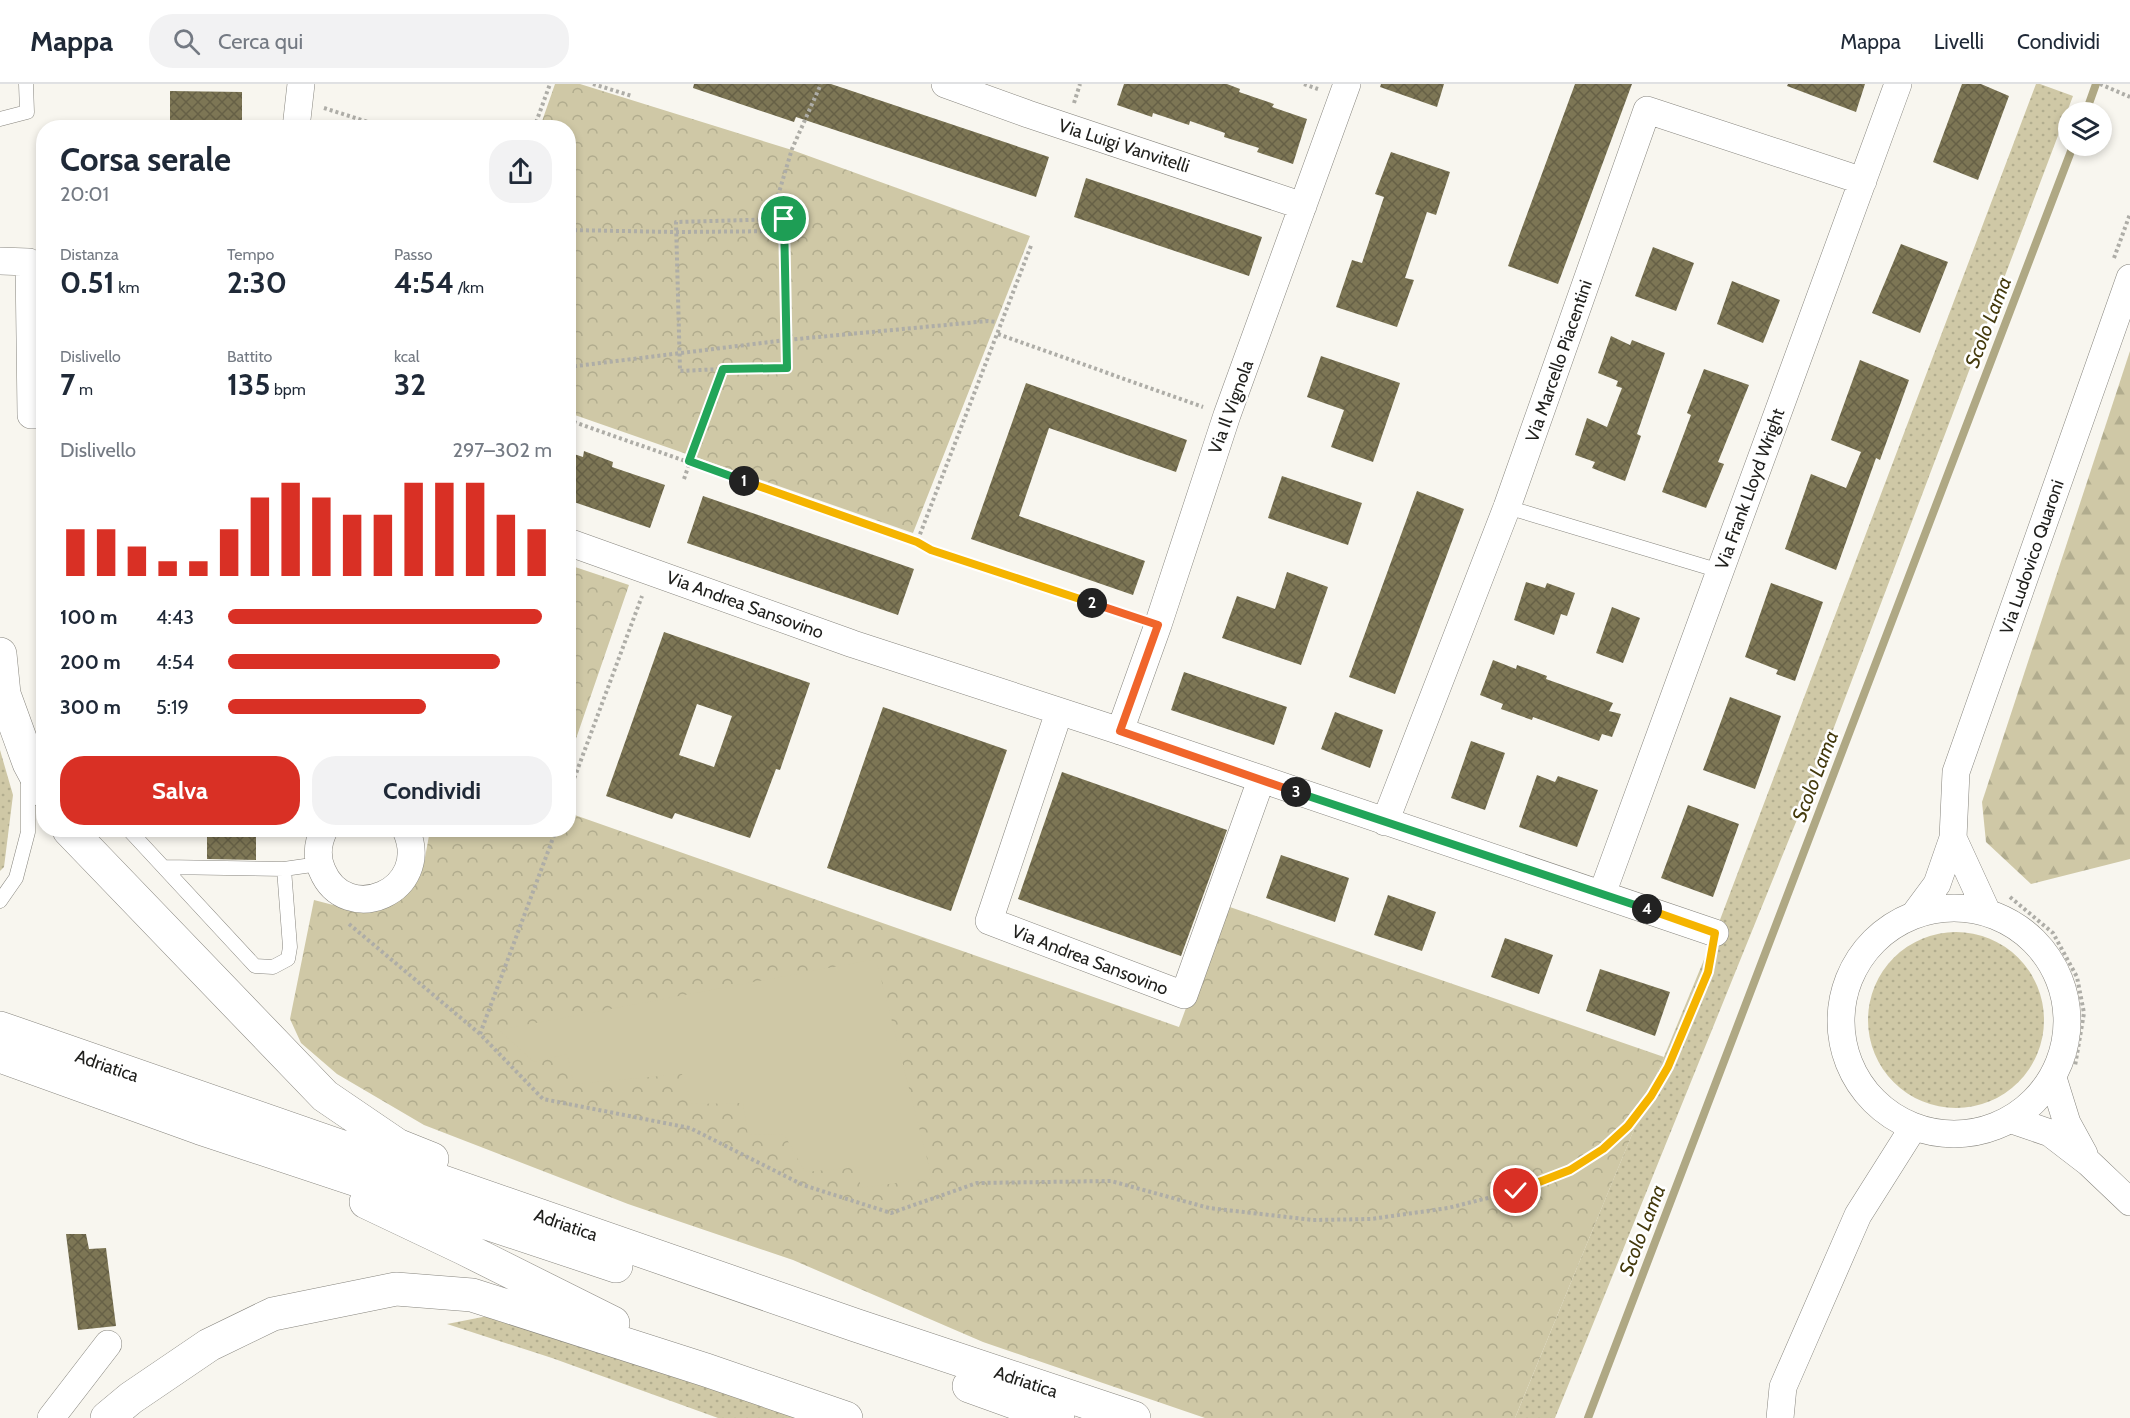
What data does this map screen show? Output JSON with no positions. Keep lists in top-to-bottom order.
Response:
{
  "streets": {
    "highway": ["Adriatica"],
    "street": [
      "Via Luigi Vanvitelli",
      "Via Marcello Piacentini",
      "Via Il Vignola",
      "Via Frank Lloyd Wright",
      "Via Ludovico Quaroni",
      "Via Andrea Sansovino"
    ]
  },
  "crossings": [
    ["Via Luigi Vanvitelli", "Via Il Vignola"],
    ["Via Marcello Piacentini", "Via Frank Lloyd Wright"],
    ["Via Marcello Piacentini", "Via Andrea Sansovino"],
    ["Via Il Vignola", "Via Andrea Sansovino"],
    ["Via Frank Lloyd Wright", "Via Andrea Sansovino"]
  ],
  "water": ["Scolo Lama"],
  "page": {
    "header": "Mappa",
    "search": "Cerca qui",
    "nav": ["Mappa", "Livelli", "Condividi"],
    "heading": ["Corsa serale", "20:01"],
    "stats": [
      ["Distanza", "0.51 km"],
      ["Tempo", "2:30"],
      ["Passo", "4:54 /km"],
      ["Dislivello", "7 m"],
      ["Battito", "135 bpm"],
      ["kcal", "32"]
    ],
    "chart": ["Dislivello", "297–302 m"],
    "pins": [
      "1",
      "2",
      "3",
      "4"
    ],
    "list": [
      {
        "name": "100 m",
        "note": "4:43"
      },
      {
        "name": "200 m",
        "note": "4:54"
      },
      {
        "name": "300 m",
        "note": "5:19"
      }
    ],
    "buttons": ["Salva", "Condividi"]
  }
}
